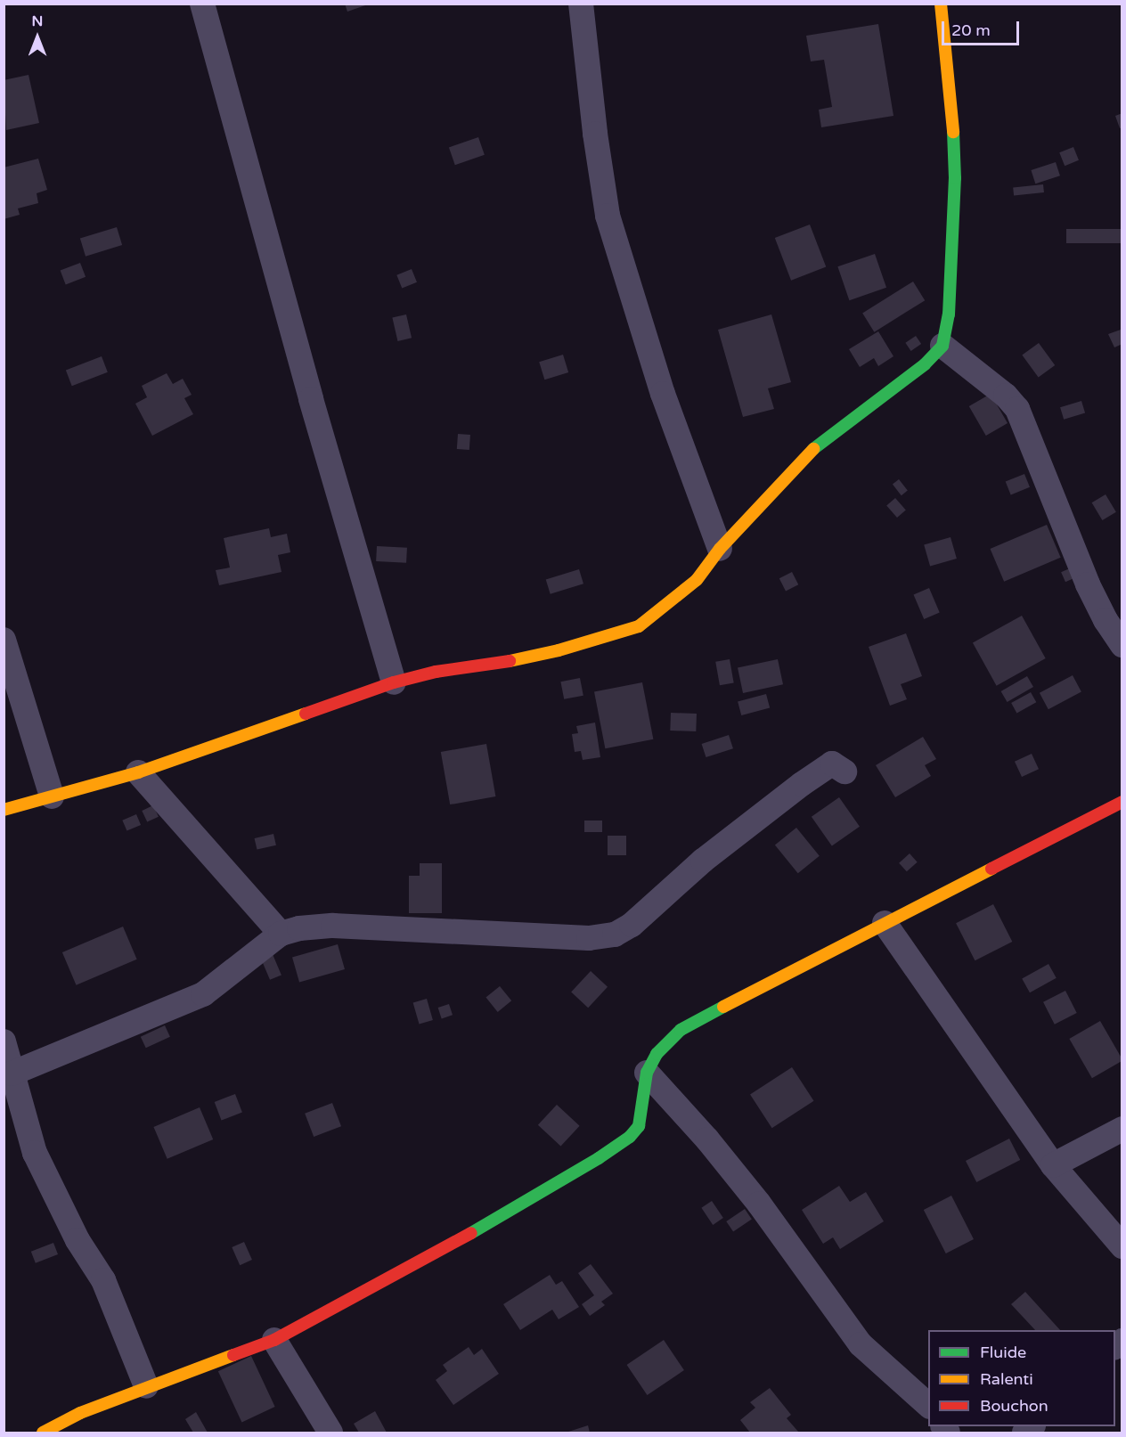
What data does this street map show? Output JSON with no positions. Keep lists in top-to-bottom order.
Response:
{
  "legend": ["Fluide", "Ralenti", "Bouchon"],
  "scale_bar": "20 m",
  "north": "top"
}
